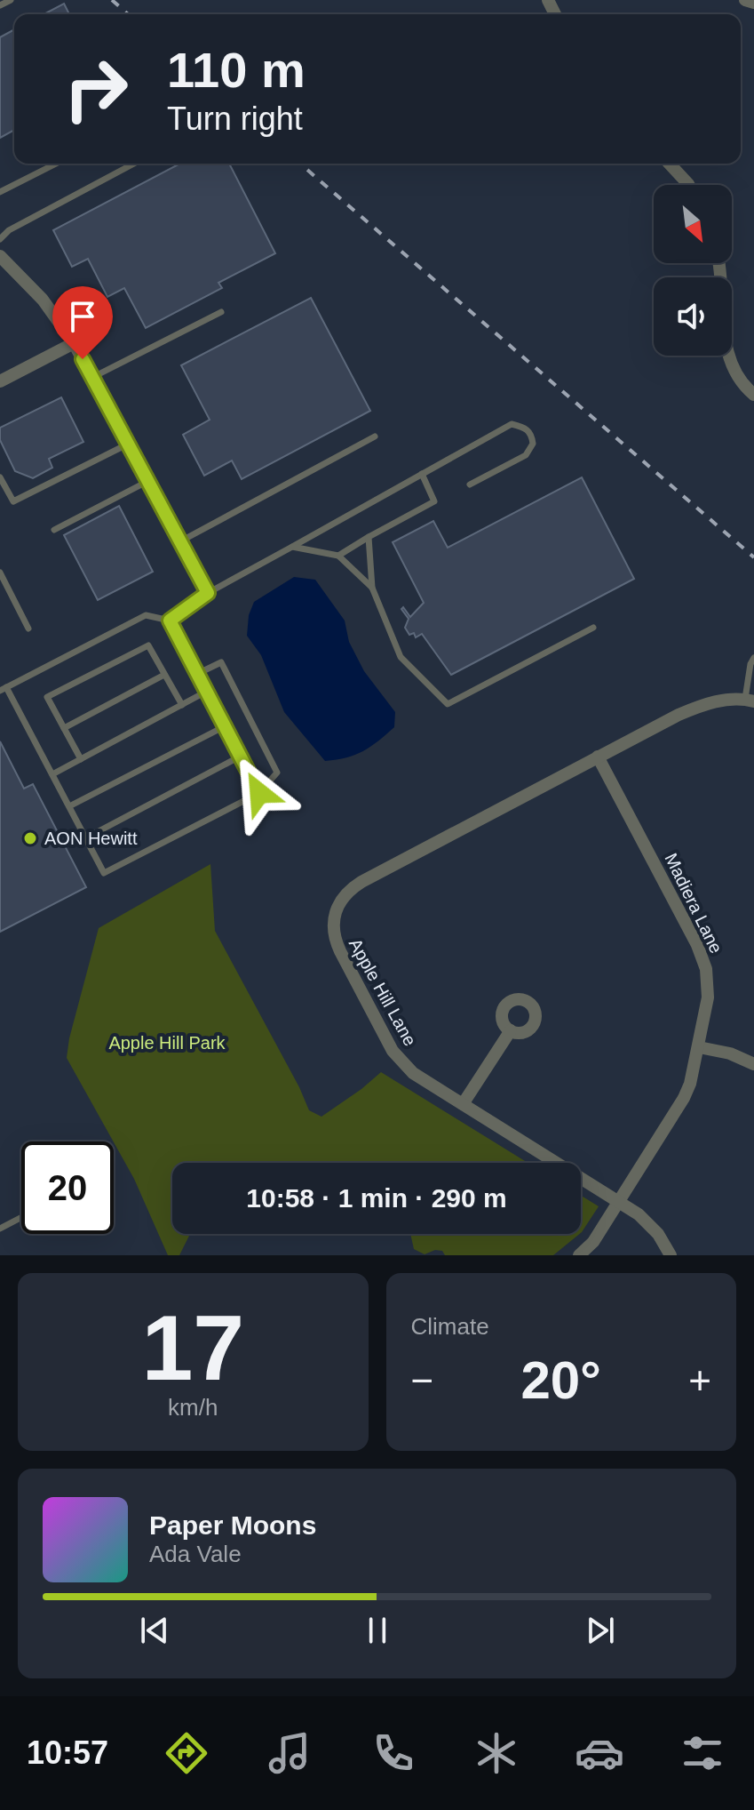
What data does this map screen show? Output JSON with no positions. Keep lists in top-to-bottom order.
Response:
{
  "streets": {
    "street": ["Madiera Lane", "Apple Hill Lane"]
  },
  "crossings": [
    ["Madiera Lane", "Apple Hill Lane"]
  ],
  "parks": ["Apple Hill Park"],
  "places": ["AON Hewitt"],
  "north": "bottom right",
  "page": {
    "turn": ["110 m", "Turn right"],
    "limit": "20",
    "trip": "10:58 · 1 min · 290 m",
    "tile": [
      ["17", "km/h"],
      "Climate"
    ],
    "heat": ["−", "20°", "+"],
    "song": ["Paper Moons", "Ada Vale"],
    "tabs": "10:57"
  }
}
